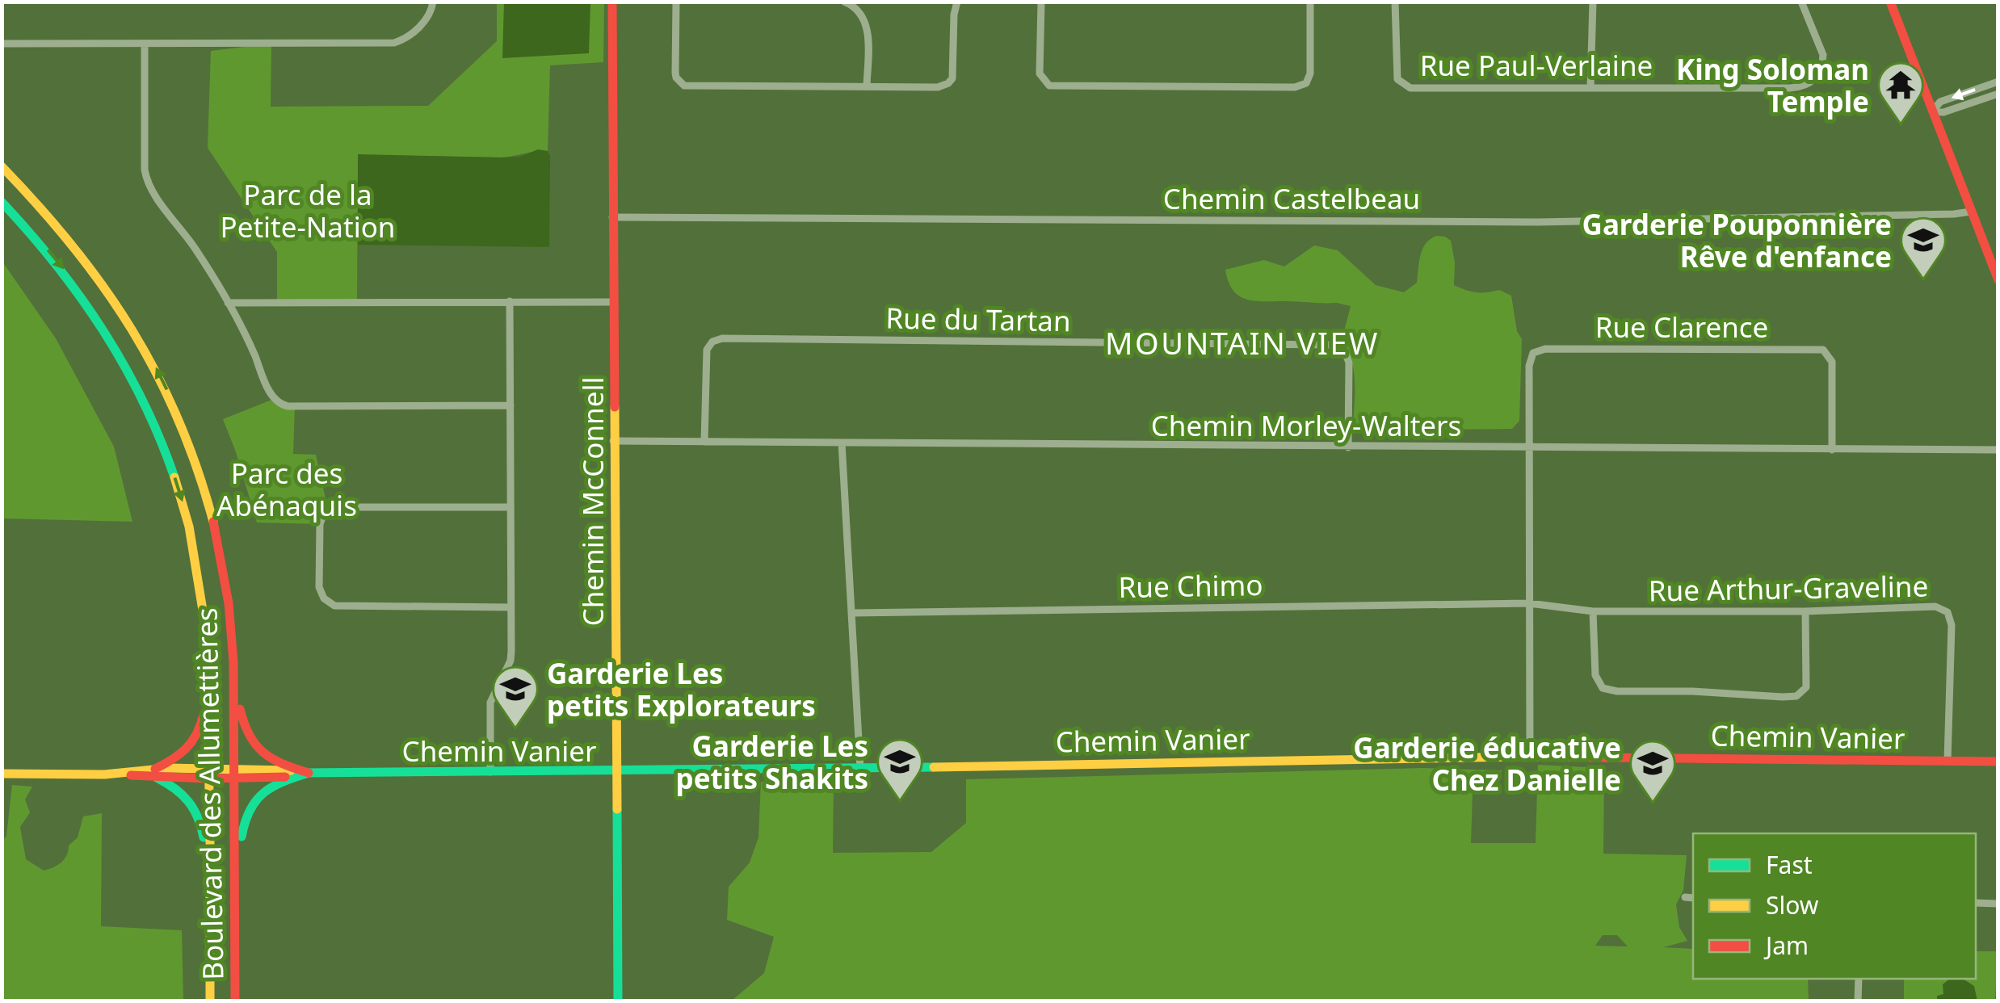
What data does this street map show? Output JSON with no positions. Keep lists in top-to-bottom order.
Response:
{
  "streets": {
    "main road": ["Chemin McConnell", "Chemin Vanier", "Boulevard des Allumettières"],
    "street": [
      "Rue Paul-Verlaine",
      "Chemin Castelbeau",
      "Rue du Tartan",
      "Rue Clarence",
      "Chemin Morley-Walters",
      "Rue Chimo",
      "Rue Arthur-Graveline"
    ]
  },
  "crossings": [
    ["Chemin Castelbeau", "Chemin McConnell"],
    ["Rue du Tartan", "Chemin Morley-Walters"],
    ["Rue Clarence", "Chemin Morley-Walters"],
    ["Chemin Morley-Walters", "Chemin McConnell"],
    ["Chemin McConnell", "Chemin Vanier"],
    ["Rue Chimo", "Rue Arthur-Graveline"],
    ["Rue Arthur-Graveline", "Chemin Vanier"],
    ["Chemin Vanier", "Boulevard des Allumettières"]
  ],
  "districts": ["MOUNTAIN VIEW"],
  "parks": ["Parc de la Petite-Nation", "Parc des Abénaquis"],
  "places": {
    "temple": ["King Soloman Temple"],
    "school or university": [
      "Garderie Pouponnière Rêve d'enfance",
      "Garderie Les petits Explorateurs",
      "Garderie Les petits Shakits",
      "Garderie éducative Chez Danielle"
    ]
  },
  "legend": ["Fast", "Slow", "Jam"]
}
